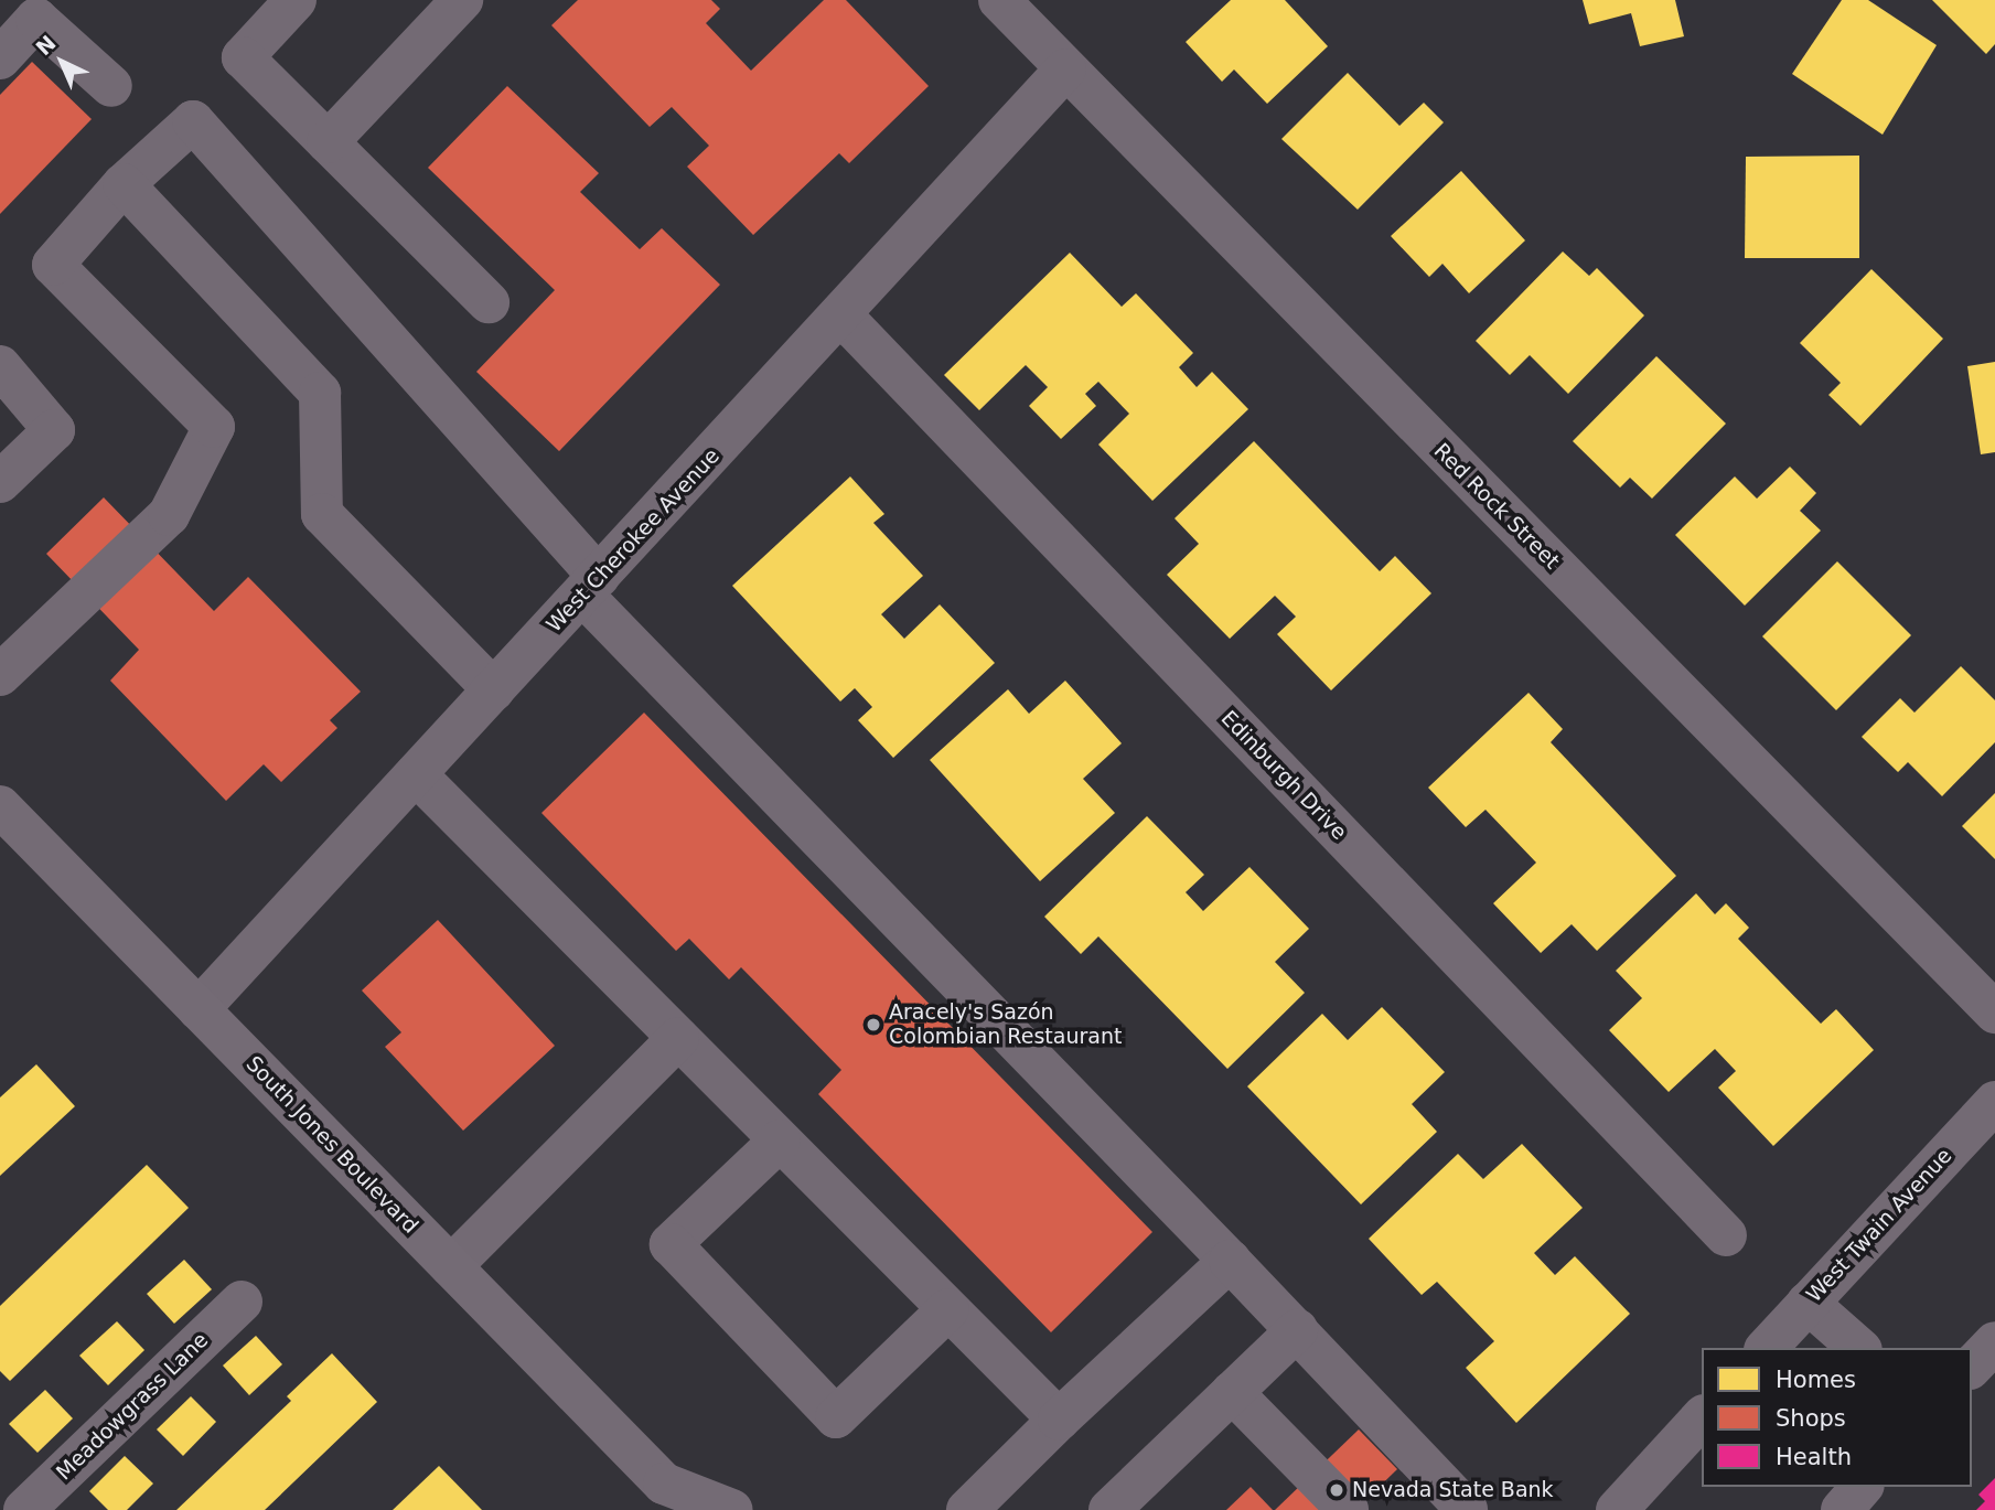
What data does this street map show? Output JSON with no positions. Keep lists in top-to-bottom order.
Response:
{
  "streets": {
    "main road": ["South Jones Boulevard"],
    "street": [
      "Red Rock Street",
      "West Cherokee Avenue",
      "Edinburgh Drive",
      "West Twain Avenue",
      "Meadowgrass Lane"
    ]
  },
  "crossings": [
    ["Red Rock Street", "West Cherokee Avenue"],
    ["West Cherokee Avenue", "Edinburgh Drive"],
    ["West Cherokee Avenue", "South Jones Boulevard"]
  ],
  "places": ["Aracely's Sazón Colombian Restaurant", "Nevada State Bank"],
  "legend": ["Homes", "Shops", "Health"],
  "north": "top left"
}
